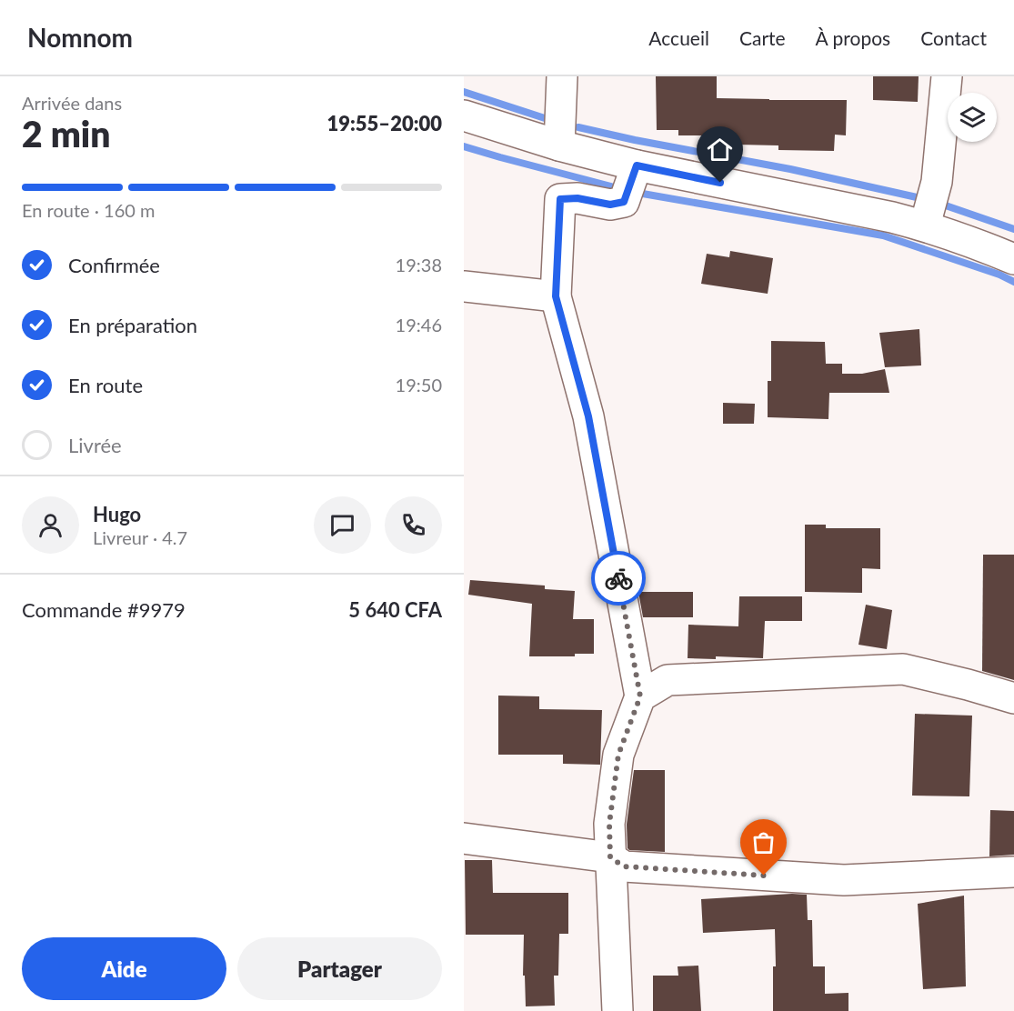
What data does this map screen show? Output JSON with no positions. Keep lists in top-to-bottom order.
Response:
{
  "page": {
    "header": "Nomnom",
    "nav": [
      "Accueil",
      "Carte",
      "À propos",
      "Contact"
    ],
    "heading": ["2 min", "Arrivée dans", "19:55–20:00"],
    "panel": [
      "Hugo",
      "Livreur · 4.7",
      "Commande #9979",
      "5 640 CFA"
    ],
    "bar": "En route · 160 m",
    "list": [
      ["Confirmée", "19:38"],
      ["En préparation", "19:46"],
      ["En route", "19:50"],
      "Livrée"
    ],
    "buttons": ["Aide", "Partager"]
  }
}
